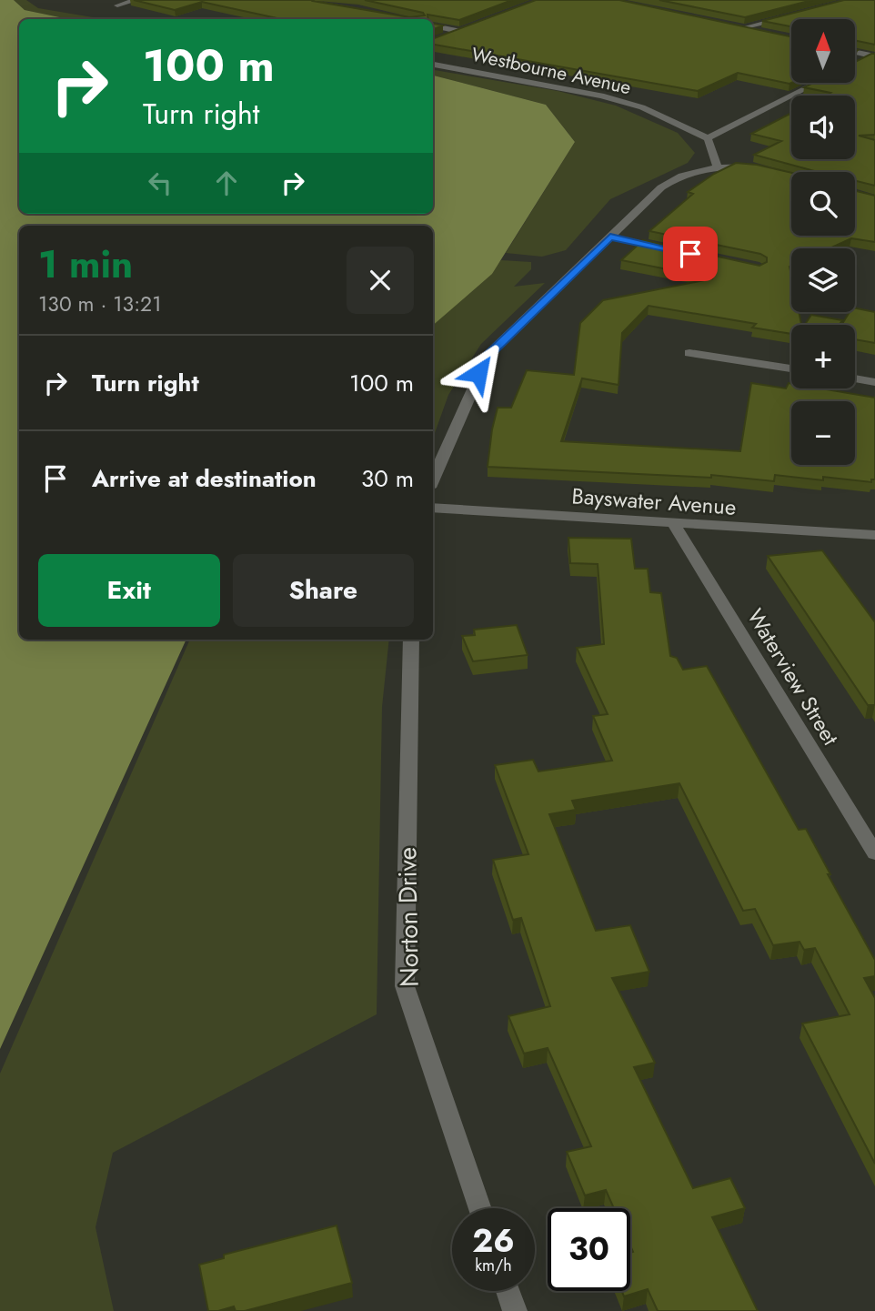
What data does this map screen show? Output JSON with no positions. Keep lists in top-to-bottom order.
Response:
{
  "streets": {
    "street": [
      "Westbourne Avenue",
      "Bayswater Avenue",
      "Waterview Street",
      "Norton Drive"
    ]
  },
  "crossings": [
    ["Bayswater Avenue", "Waterview Street"]
  ],
  "north": "top",
  "page": {
    "map_buttons": ["+", "−"],
    "turn": ["100 m", "Turn right"],
    "heading": ["1 min", "130 m · 13:21"],
    "list": [
      {
        "name": "Turn right",
        "value": "100 m"
      },
      {
        "name": "Arrive at destination",
        "value": "30 m"
      }
    ],
    "buttons": ["Exit", "Share"],
    "speed": "26 km/h",
    "limit": "30"
  }
}
